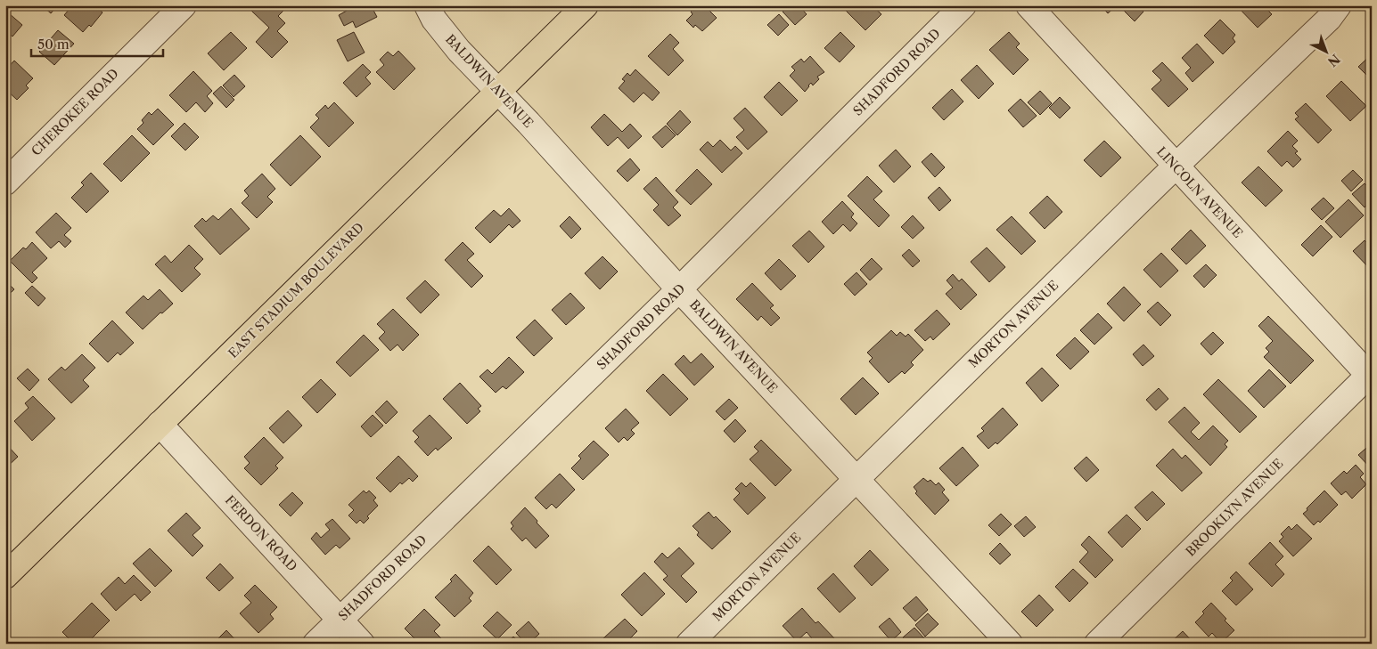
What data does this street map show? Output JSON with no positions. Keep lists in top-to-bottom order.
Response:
{
  "streets": {
    "main road": ["EAST STADIUM BOULEVARD"],
    "street": [
      "SHADFORD ROAD",
      "BALDWIN AVENUE",
      "CHEROKEE ROAD",
      "LINCOLN AVENUE",
      "MORTON AVENUE",
      "BROOKLYN AVENUE",
      "FERDON ROAD"
    ]
  },
  "crossings": [
    ["SHADFORD ROAD", "BALDWIN AVENUE"],
    ["SHADFORD ROAD", "FERDON ROAD"],
    ["BALDWIN AVENUE", "EAST STADIUM BOULEVARD"],
    ["BALDWIN AVENUE", "MORTON AVENUE"],
    ["LINCOLN AVENUE", "MORTON AVENUE"],
    ["LINCOLN AVENUE", "BROOKLYN AVENUE"],
    ["EAST STADIUM BOULEVARD", "FERDON ROAD"]
  ],
  "scale_bar": "50 m",
  "north": "bottom right"
}
